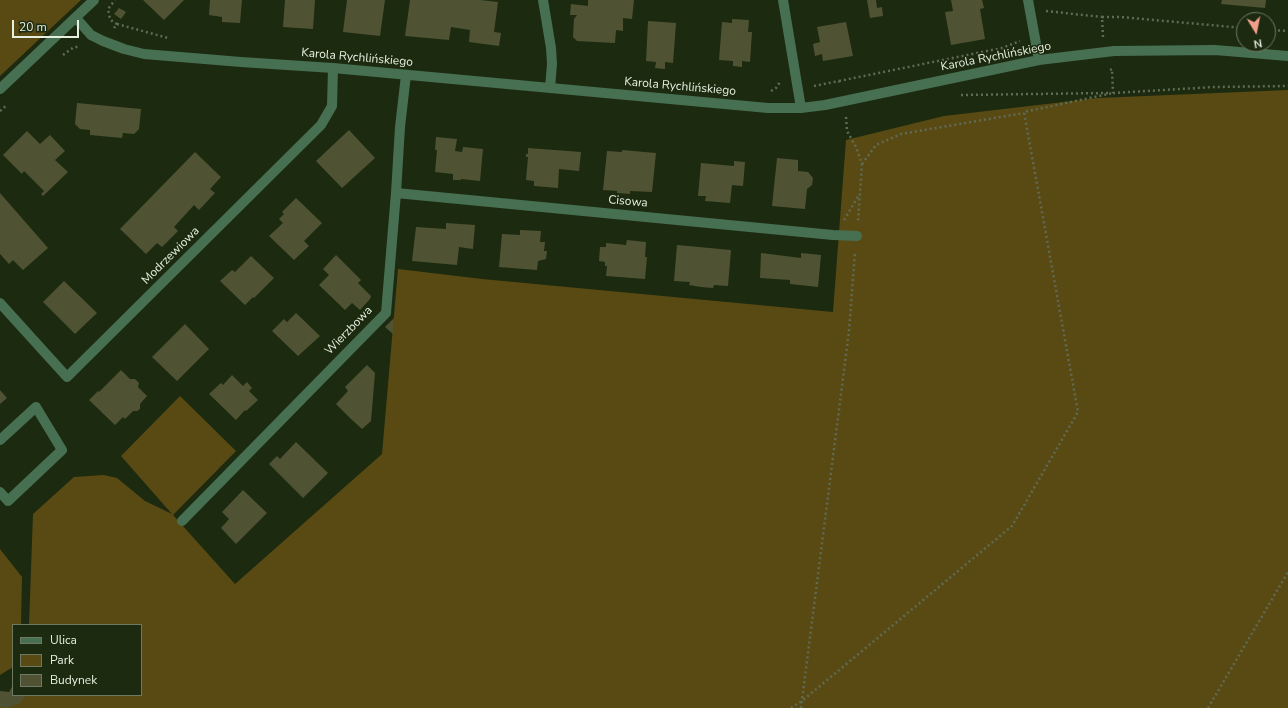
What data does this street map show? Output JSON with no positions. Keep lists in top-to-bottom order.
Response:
{
  "streets": {
    "street": [
      "Karola Rychlińskiego",
      "Cisowa",
      "Modrzewiowa",
      "Wierzbowa"
    ]
  },
  "crossings": [
    ["Karola Rychlińskiego", "Modrzewiowa"],
    ["Karola Rychlińskiego", "Wierzbowa"],
    ["Cisowa", "Wierzbowa"]
  ],
  "legend": ["Ulica", "Park", "Budynek"],
  "scale_bar": "20 m",
  "north": "bottom"
}
